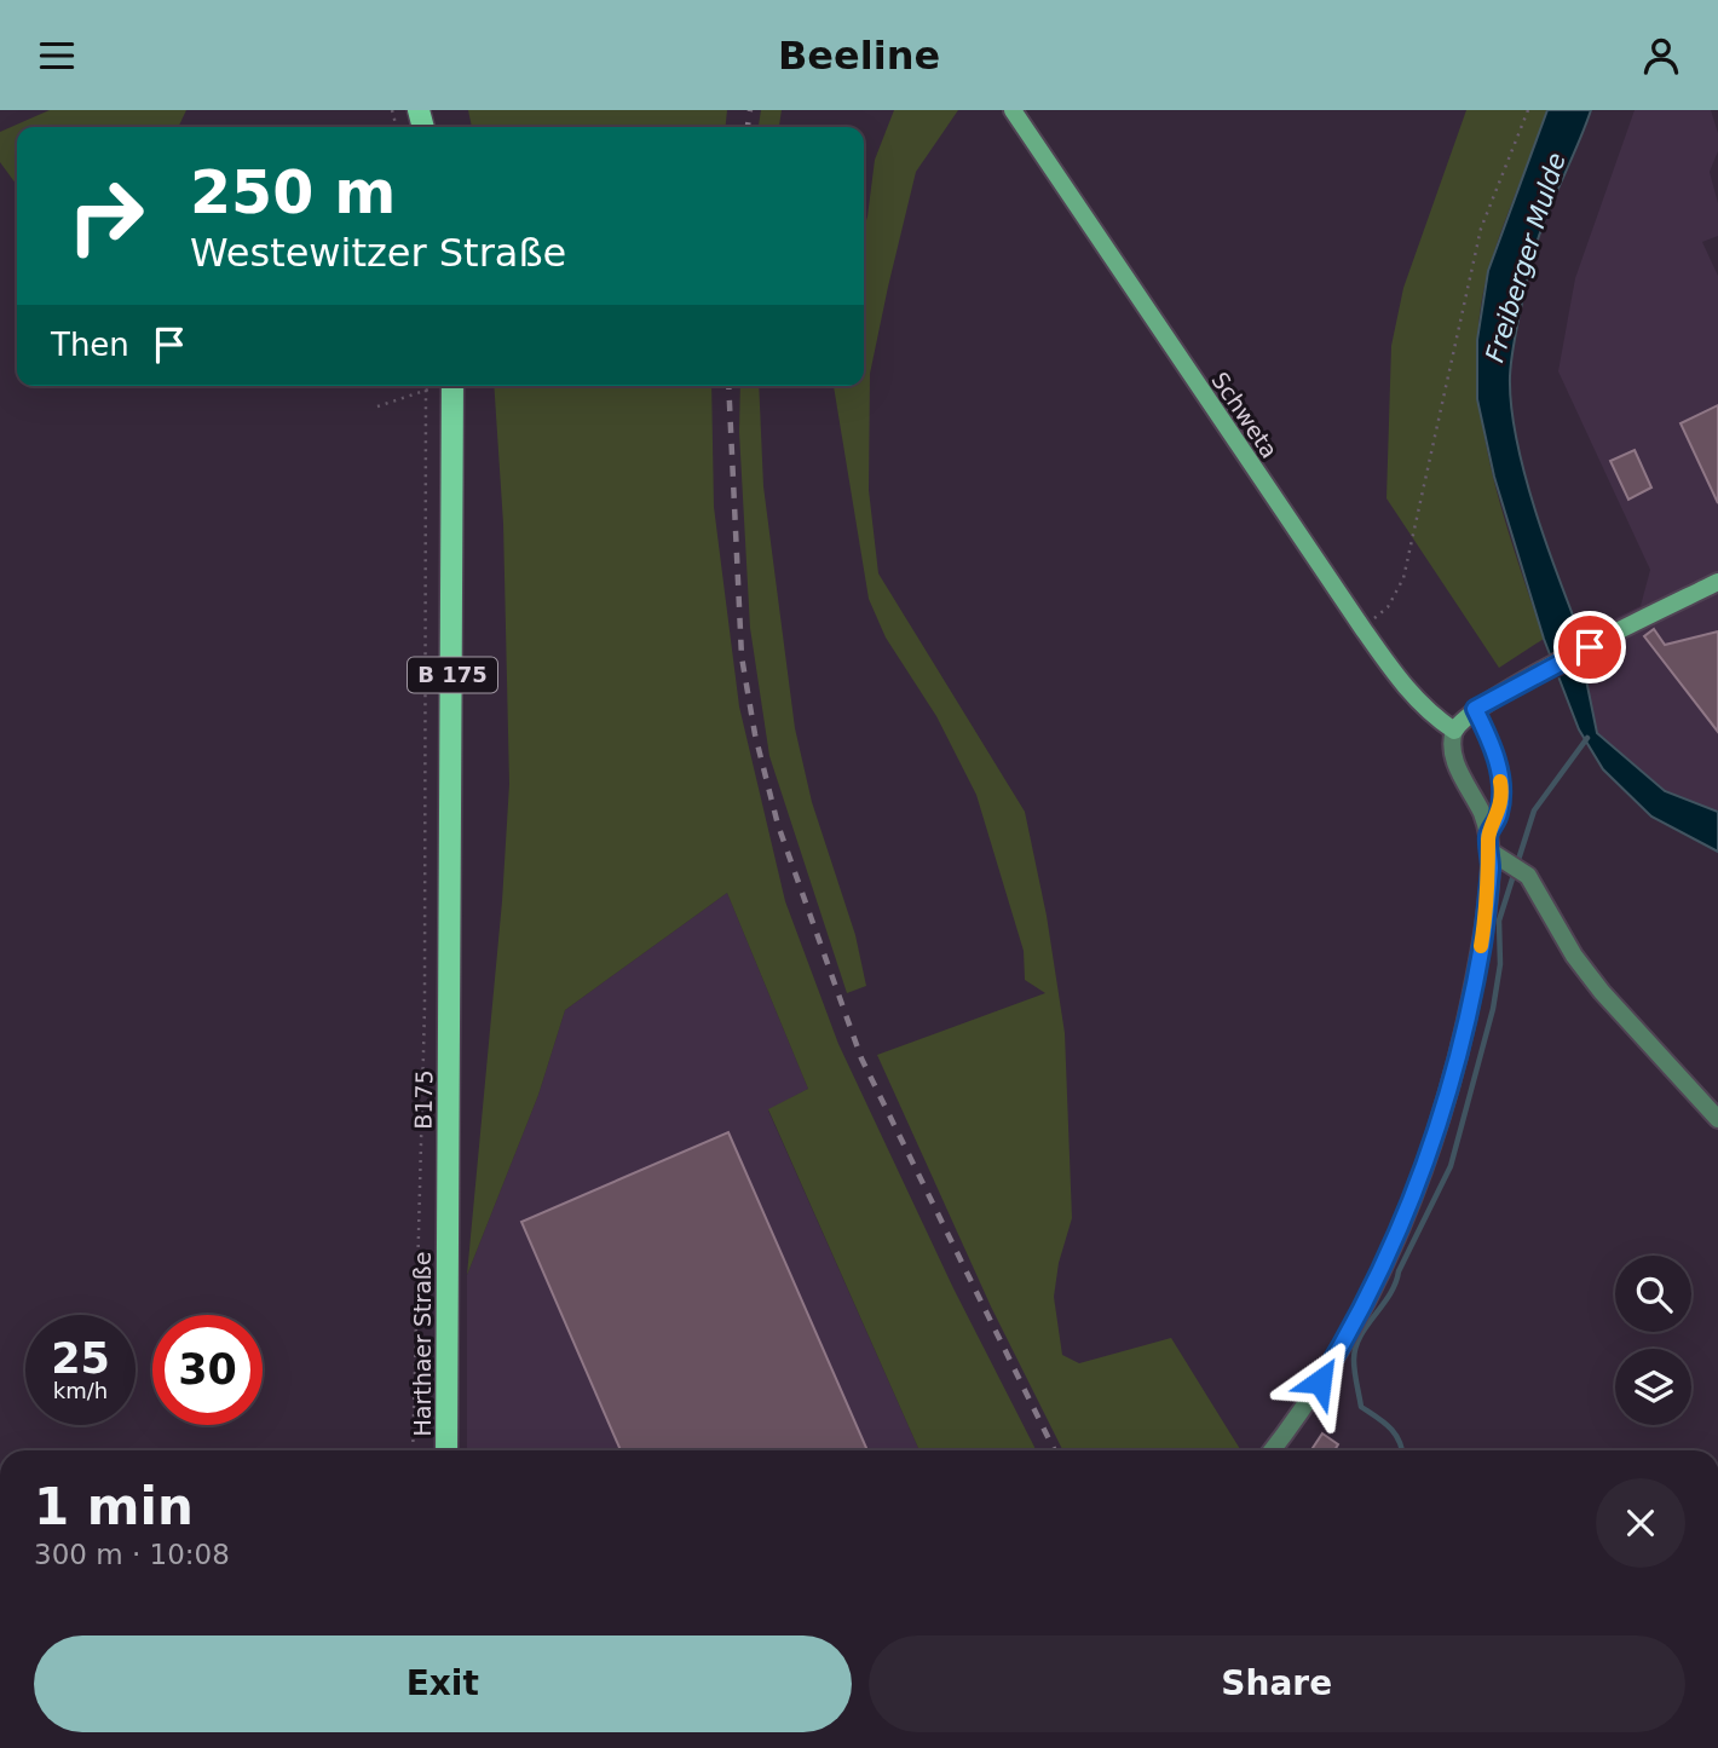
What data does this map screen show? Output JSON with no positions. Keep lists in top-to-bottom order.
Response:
{
  "streets": {
    "main road": ["B 175", "B175", "Harthaer Straße"],
    "street": ["Schweta"]
  },
  "crossings": [
    ["B175", "Harthaer Straße"]
  ],
  "water": ["Freiberger Mulde"],
  "page": {
    "header": "Beeline",
    "turn": ["250 m", "Westewitzer Straße"],
    "then": "Then",
    "speed": "25 km/h",
    "limit": "30",
    "heading": ["1 min", "300 m · 10:08"],
    "buttons": ["Exit", "Share"]
  }
}
